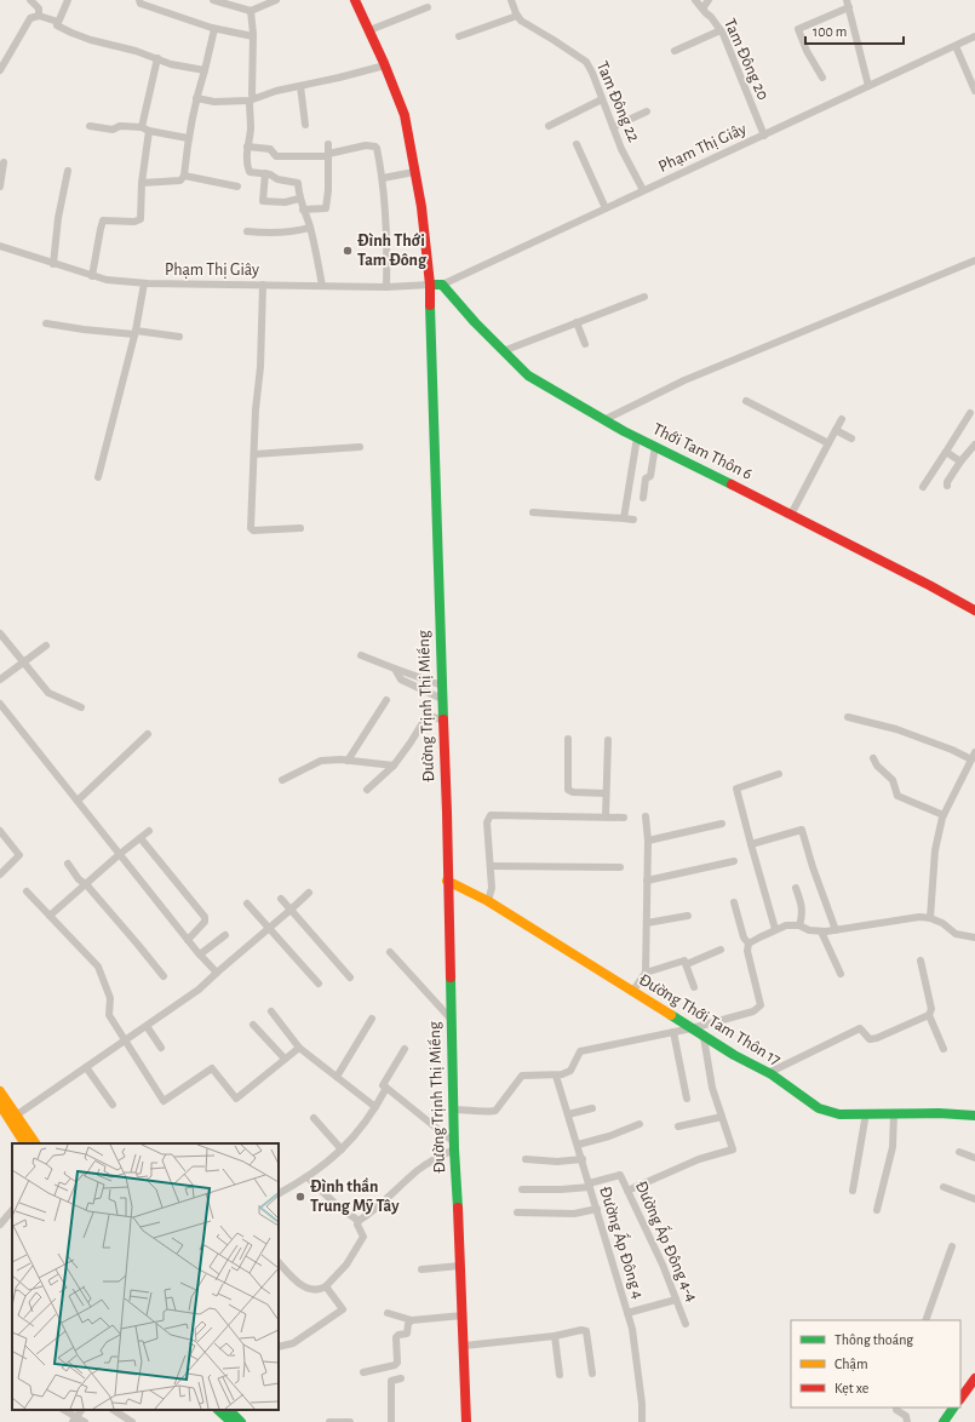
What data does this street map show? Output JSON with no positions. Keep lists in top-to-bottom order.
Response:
{
  "streets": {
    "main road": ["Thới Tam Thôn 6", "Đường Trịnh Thị Miếng", "Đường Thới Tam Thôn 17"],
    "street": [
      "Tam Đông 20",
      "Tam Đông 22",
      "Phạm Thị Giây",
      "Đường Ấp Đông 4-4",
      "Đường Ấp Đông 4"
    ]
  },
  "crossings": [
    ["Tam Đông 20", "Phạm Thị Giây"],
    ["Tam Đông 22", "Phạm Thị Giây"],
    ["Phạm Thị Giây", "Thới Tam Thôn 6"],
    ["Phạm Thị Giây", "Đường Trịnh Thị Miếng"],
    ["Đường Trịnh Thị Miếng", "Đường Thới Tam Thôn 17"],
    ["Đường Ấp Đông 4-4", "Đường Ấp Đông 4"]
  ],
  "places": ["Đình Thới Tam Đông", "Đình thần Trung Mỹ Tây"],
  "legend": ["Thông thoáng", "Chậm", "Kẹt xe"],
  "scale_bar": "100 m"
}
